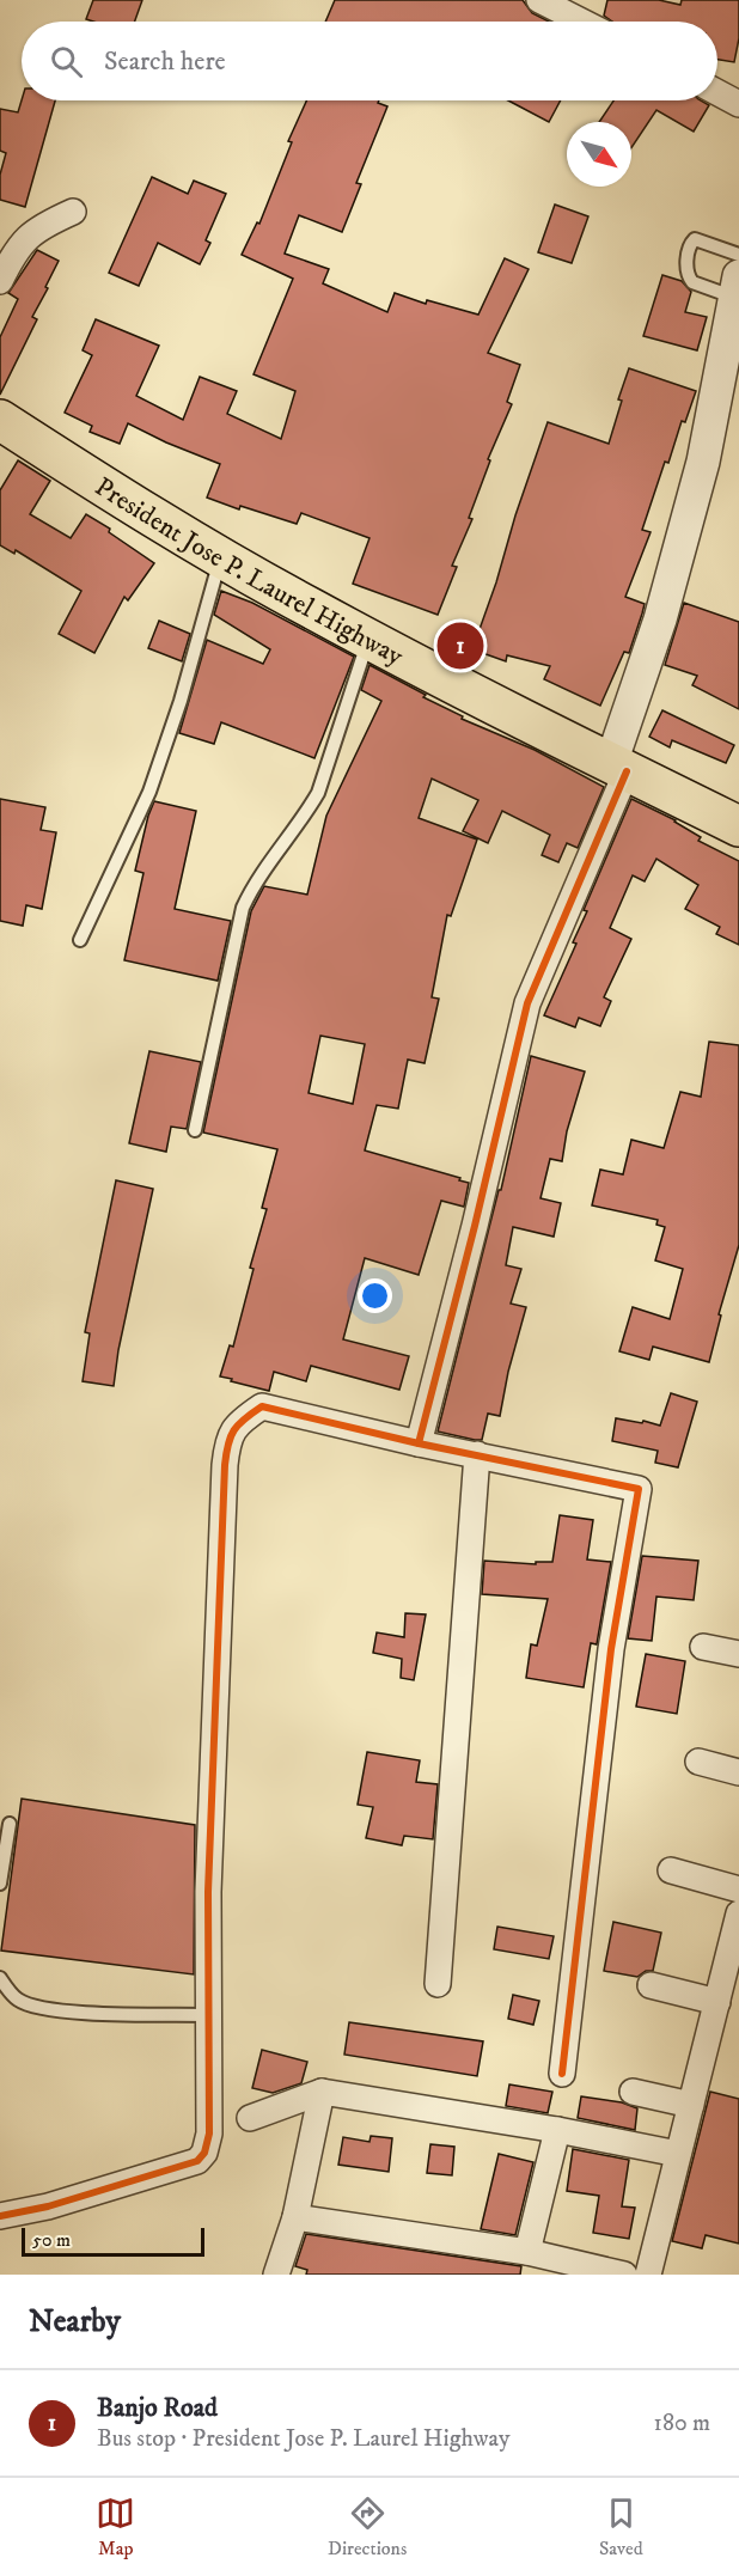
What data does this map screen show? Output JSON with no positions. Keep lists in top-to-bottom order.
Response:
{
  "streets": {
    "highway": ["President Jose P. Laurel Highway"]
  },
  "scale_bar": "50 m",
  "north": "bottom right",
  "page": {
    "search": "Search here",
    "pins": "1",
    "scale": "50 m",
    "heading": "Nearby",
    "list": [
      {
        "mark": "1",
        "name": "Banjo Road",
        "note": "Bus stop · President Jose P. Laurel Highway",
        "value": "180 m"
      }
    ],
    "nav": ["Map", "Directions", "Saved"]
  }
}
